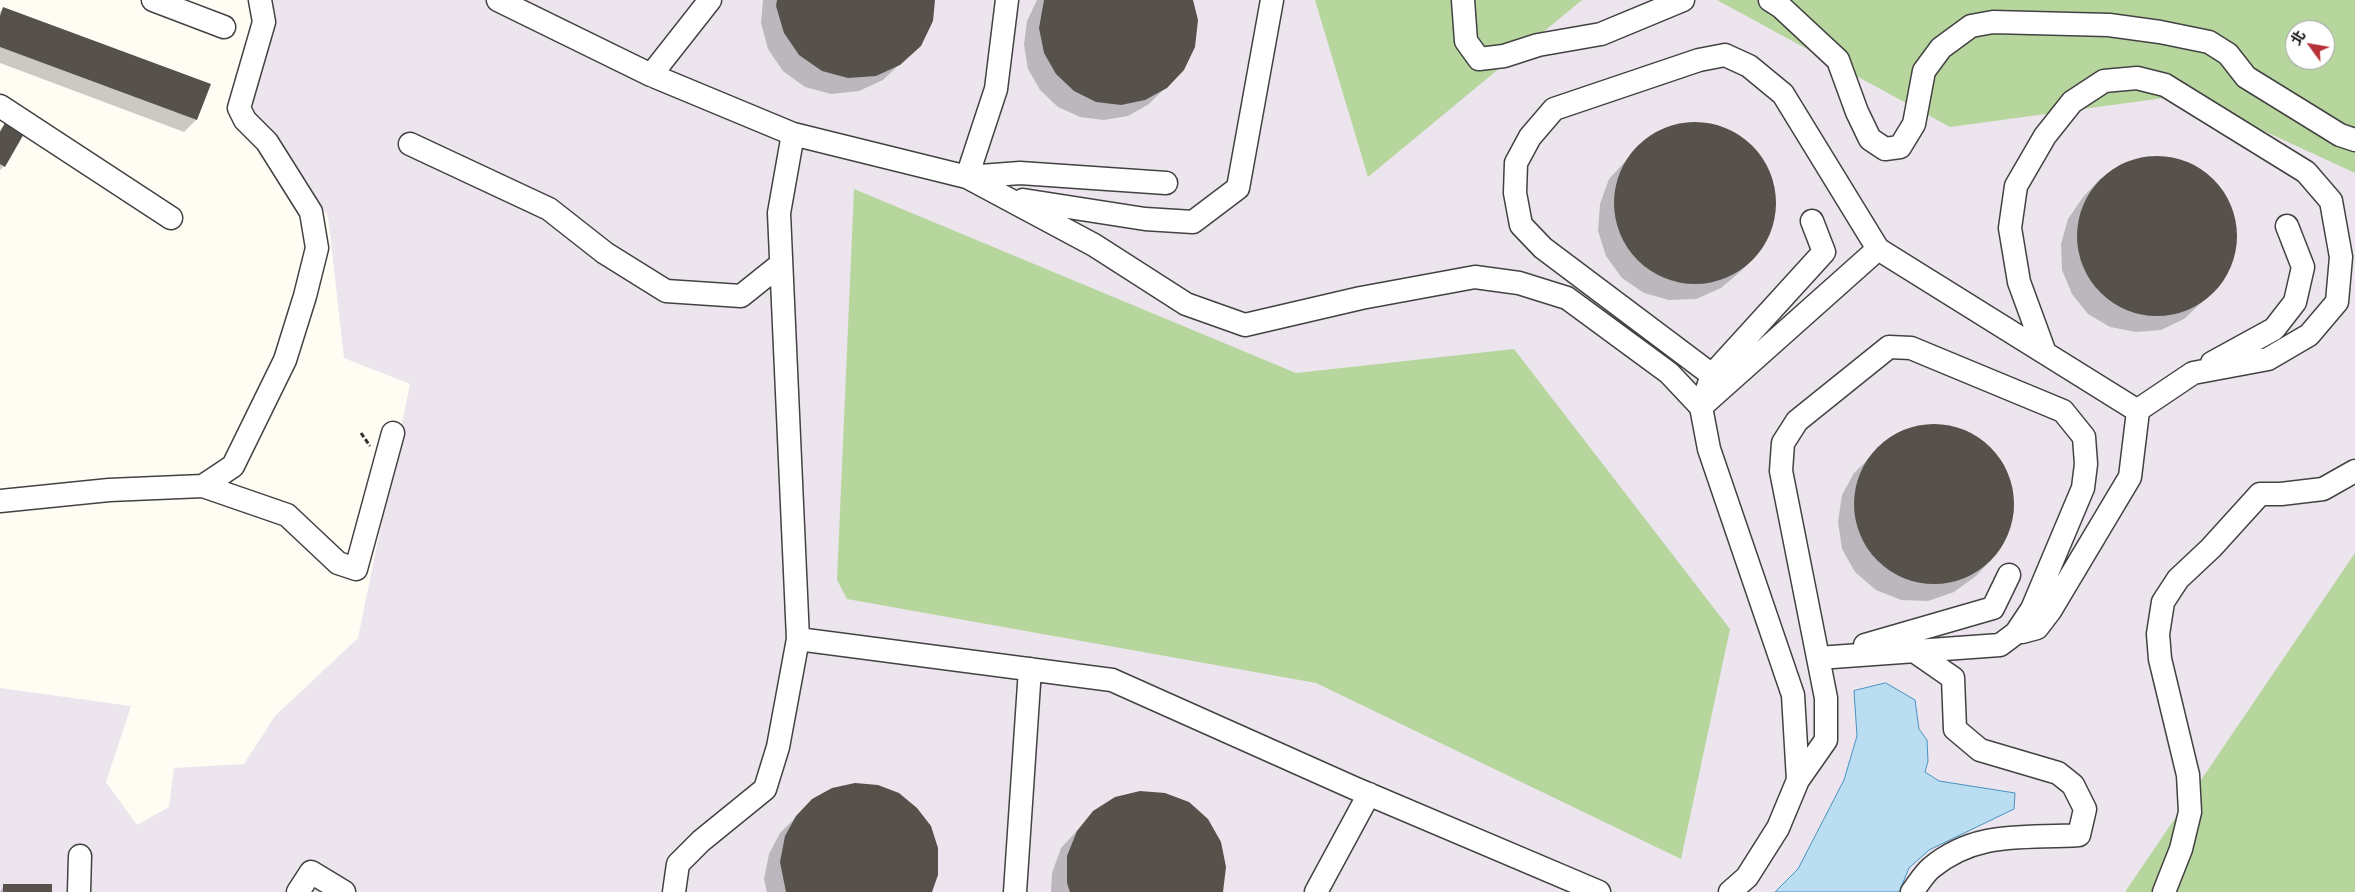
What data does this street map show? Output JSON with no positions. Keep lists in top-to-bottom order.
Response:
{
  "north": "top left"
}
